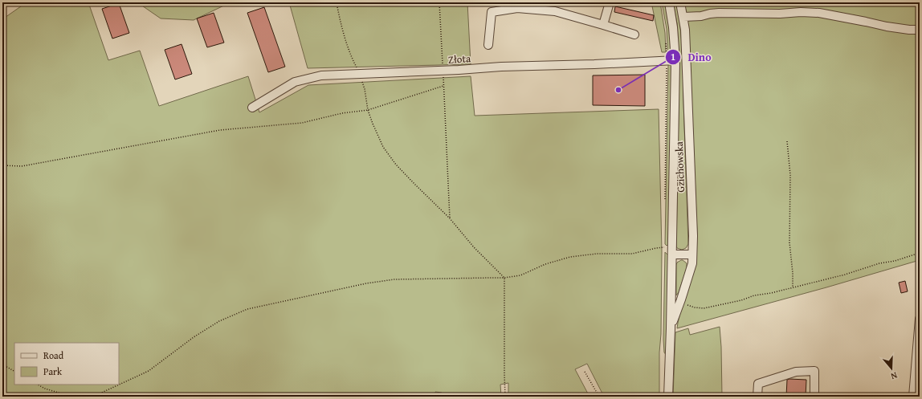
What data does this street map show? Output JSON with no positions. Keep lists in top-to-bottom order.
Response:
{
  "streets": {
    "street": ["Złota", "Gzichowska"]
  },
  "crossings": [
    ["Złota", "Gzichowska"]
  ],
  "places": ["Dino"],
  "legend": ["Road", "Park"],
  "north": "bottom"
}
